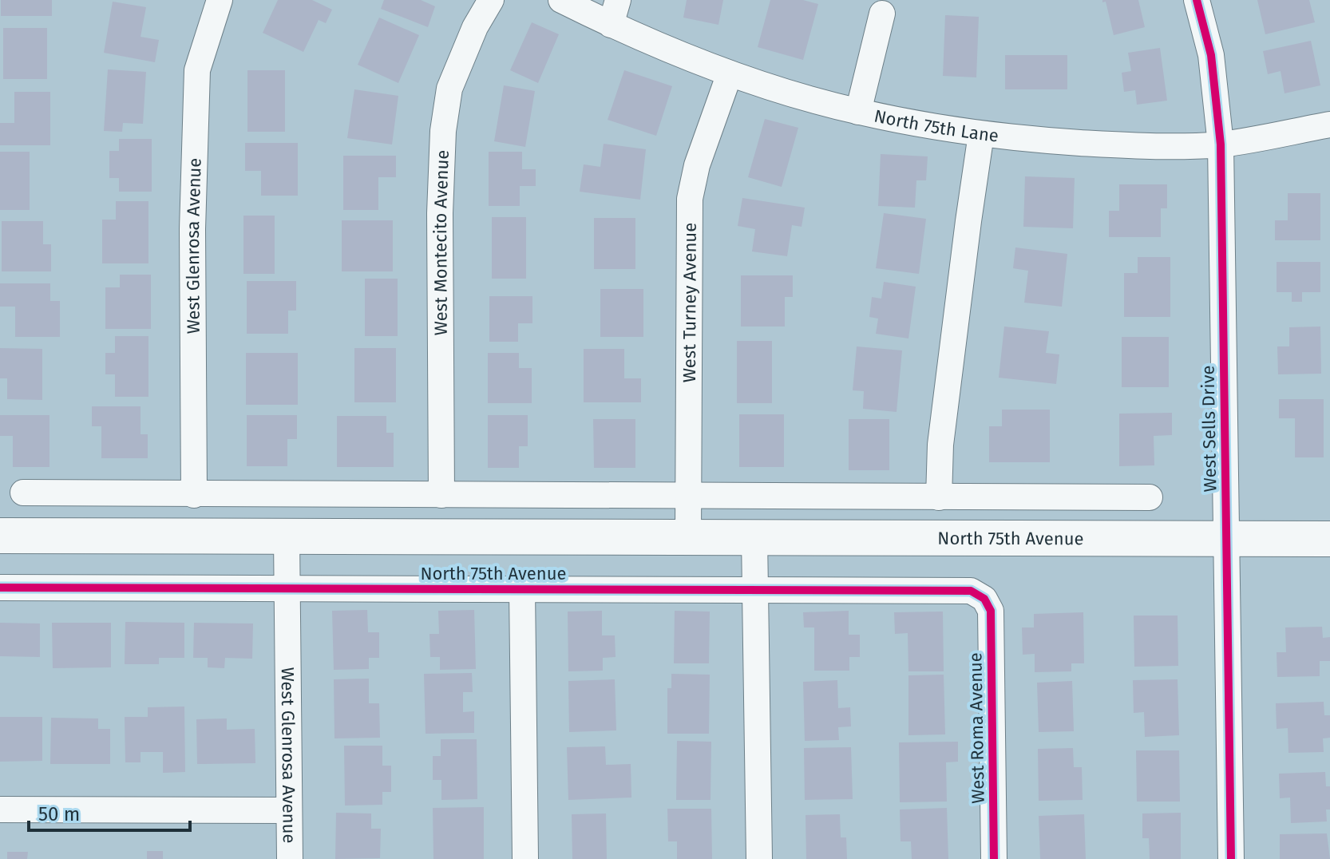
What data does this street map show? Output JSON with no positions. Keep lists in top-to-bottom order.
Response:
{
  "streets": {
    "main road": ["North 75th Avenue"],
    "street": [
      "North 75th Lane",
      "West Montecito Avenue",
      "West Glenrosa Avenue",
      "West Turney Avenue",
      "West Sells Drive",
      "West Roma Avenue"
    ]
  },
  "crossings": [
    ["North 75th Lane", "West Turney Avenue"],
    ["North 75th Lane", "West Sells Drive"],
    ["West Glenrosa Avenue", "North 75th Avenue"],
    ["West Turney Avenue", "North 75th Avenue"],
    ["West Sells Drive", "North 75th Avenue"],
    ["North 75th Avenue", "West Roma Avenue"]
  ],
  "scale_bar": "50 m"
}
